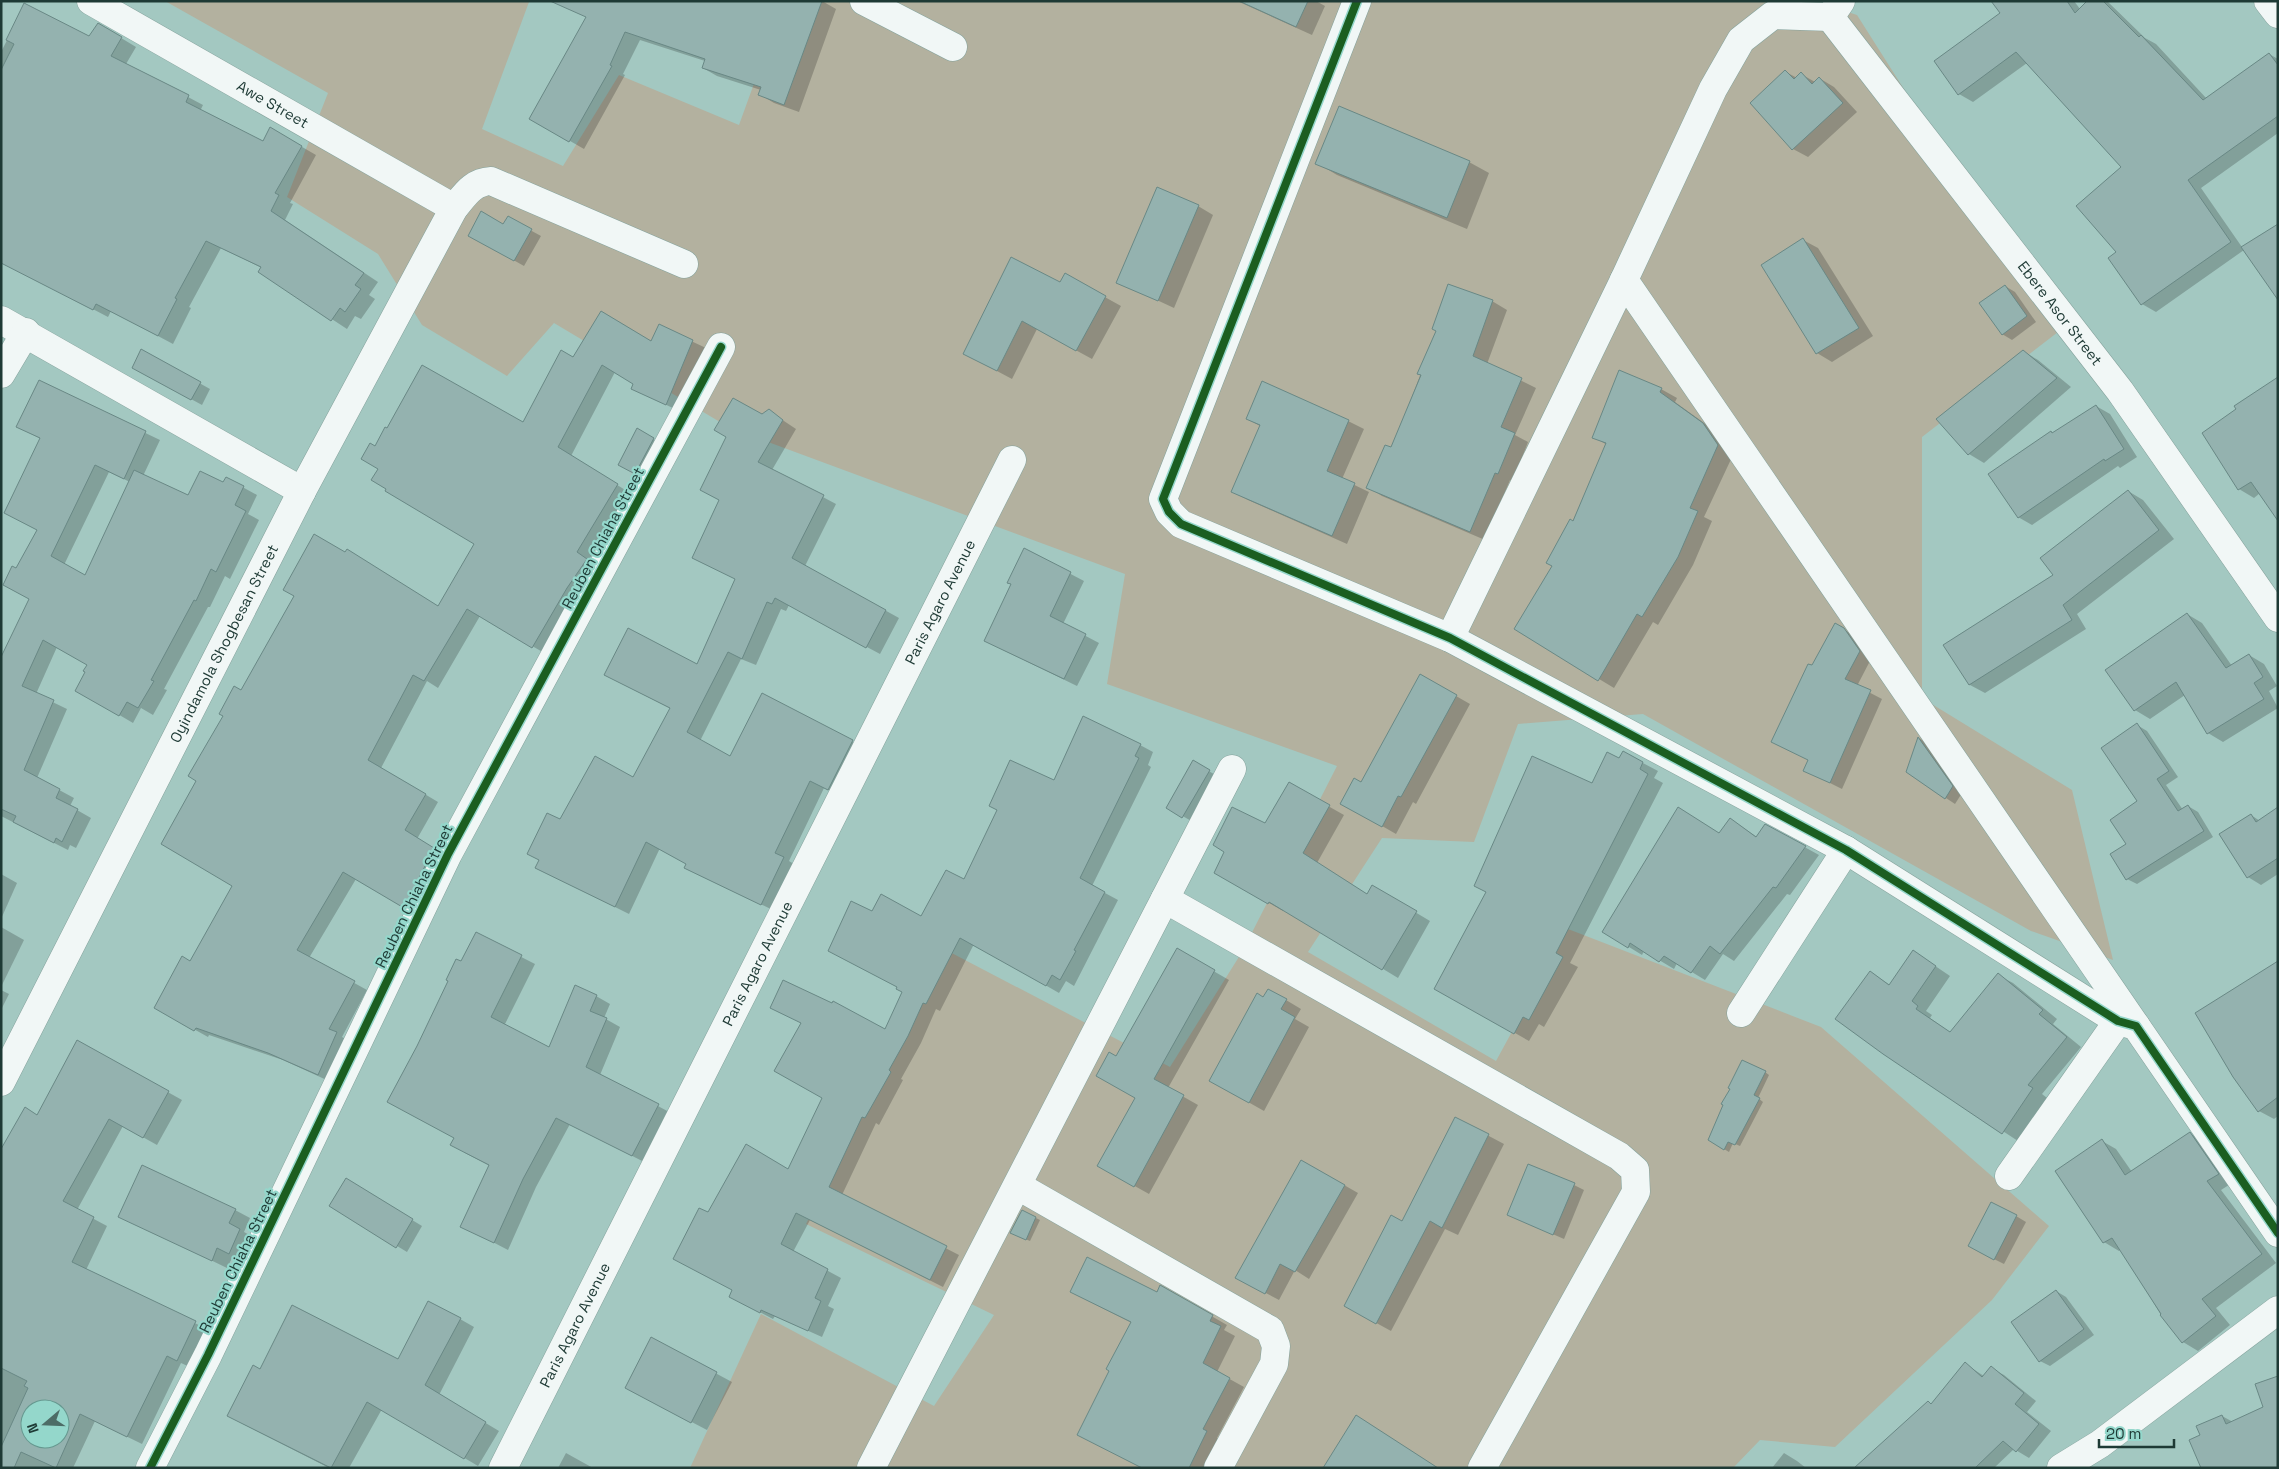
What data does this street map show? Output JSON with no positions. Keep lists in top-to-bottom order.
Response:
{
  "streets": {
    "street": [
      "Awe Street",
      "Ebere Asor Street",
      "Reuben Chiaha Street",
      "Paris Agaro Avenue",
      "Oyindamola Shogbesan Street"
    ]
  },
  "crossings": [
    ["Awe Street", "Oyindamola Shogbesan Street"]
  ],
  "scale_bar": "20 m",
  "north": "left"
}
